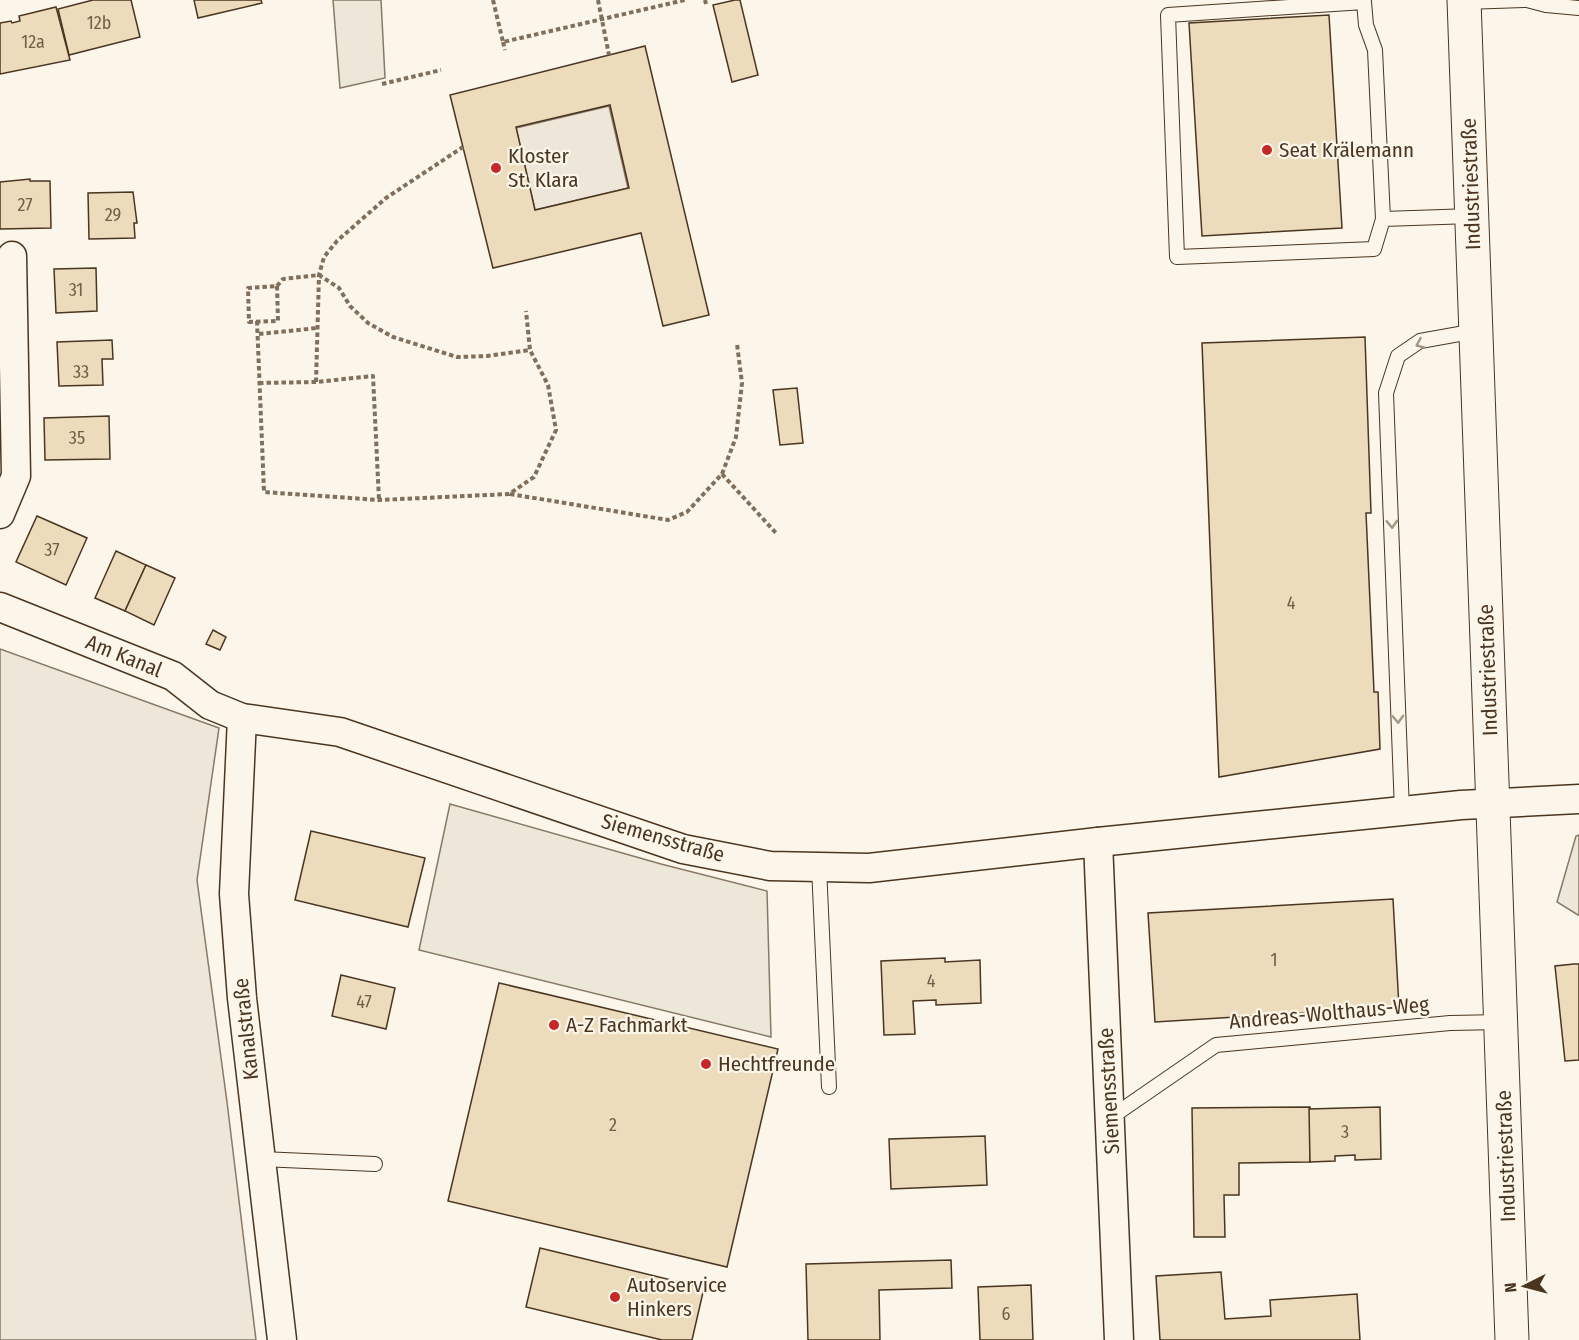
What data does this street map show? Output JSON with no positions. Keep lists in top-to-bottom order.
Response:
{
  "streets": {
    "street": [
      "Industriestraße",
      "Am Kanal",
      "Siemensstraße",
      "Kanalstraße"
    ],
    "lane": ["Andreas-Wolthaus-Weg"]
  },
  "crossings": [
    ["Industriestraße", "Siemensstraße"],
    ["Industriestraße", "Andreas-Wolthaus-Weg"],
    ["Am Kanal", "Siemensstraße"],
    ["Am Kanal", "Kanalstraße"],
    ["Siemensstraße", "Andreas-Wolthaus-Weg"],
    ["Siemensstraße", "Kanalstraße"]
  ],
  "places": [
    "Seat Krälemann",
    "Kloster St. Klara",
    "A-Z Fachmarkt",
    "Hechtfreunde",
    "Autoservice Hinkers"
  ],
  "house_numbers": [
    "12b",
    "12a",
    "27",
    "29",
    "31",
    "33",
    "35",
    "37",
    "4",
    "1",
    "4",
    "47",
    "2",
    "3",
    "6"
  ],
  "north": "left"
}
